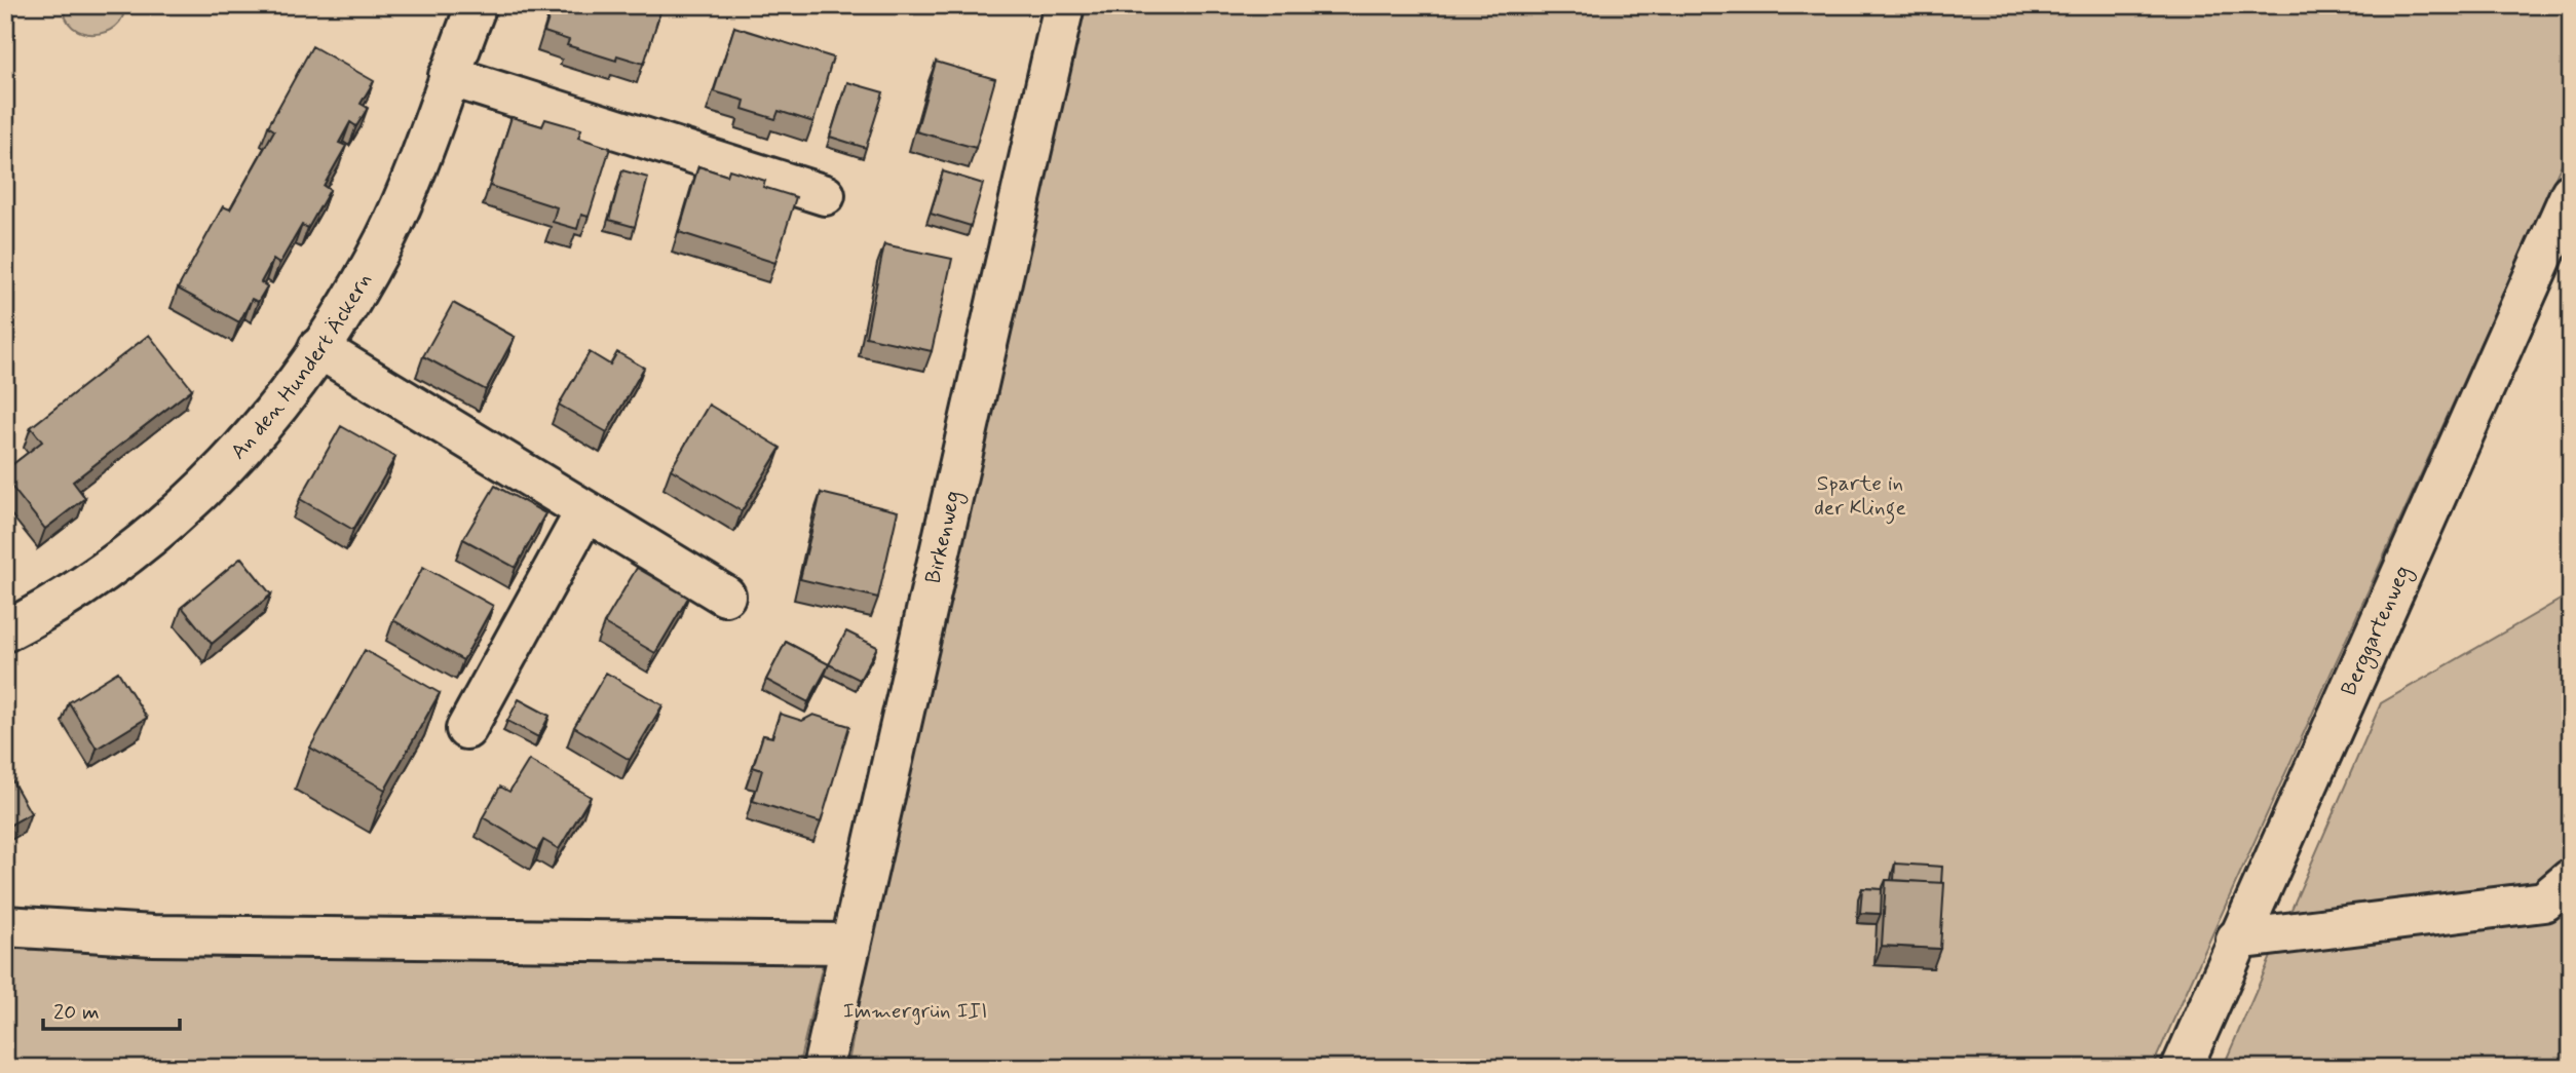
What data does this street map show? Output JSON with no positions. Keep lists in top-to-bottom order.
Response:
{
  "streets": {
    "street": ["An den Hundert Äckern", "Birkenweg", "Berggartenweg"]
  },
  "parks": ["Sparte in der Klinge", "Immergrün III"],
  "scale_bar": "20 m"
}
